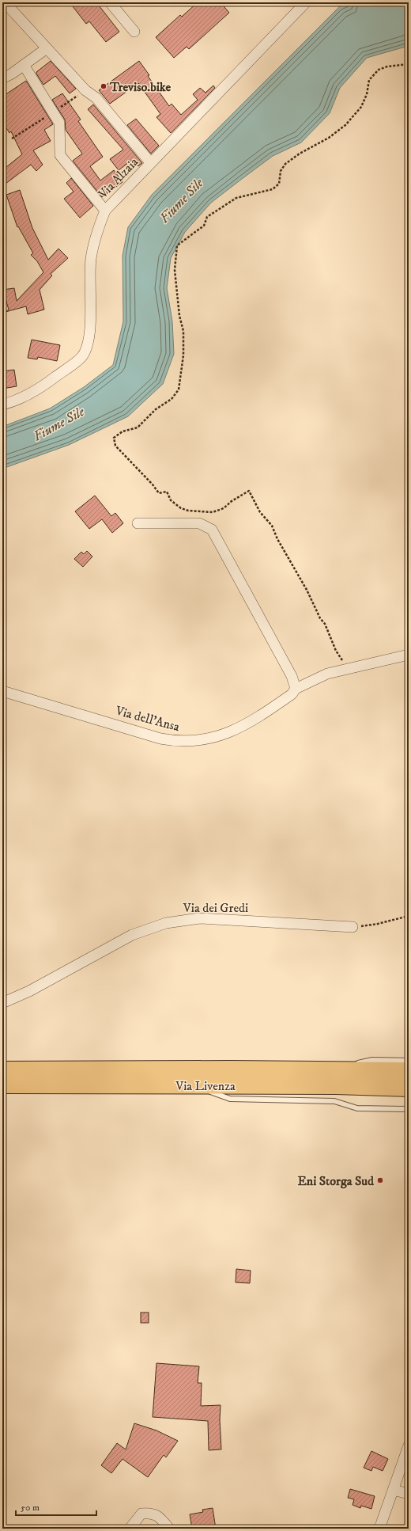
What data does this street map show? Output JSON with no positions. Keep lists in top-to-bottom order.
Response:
{
  "streets": {
    "highway": ["Via Livenza"],
    "street": ["Via Alzaia", "Via dell'Ansa", "Via dei Gredi"]
  },
  "water": ["Fiume Sile"],
  "places": ["Treviso.bike", "Eni Storga Sud"],
  "scale_bar": "50 m"
}
